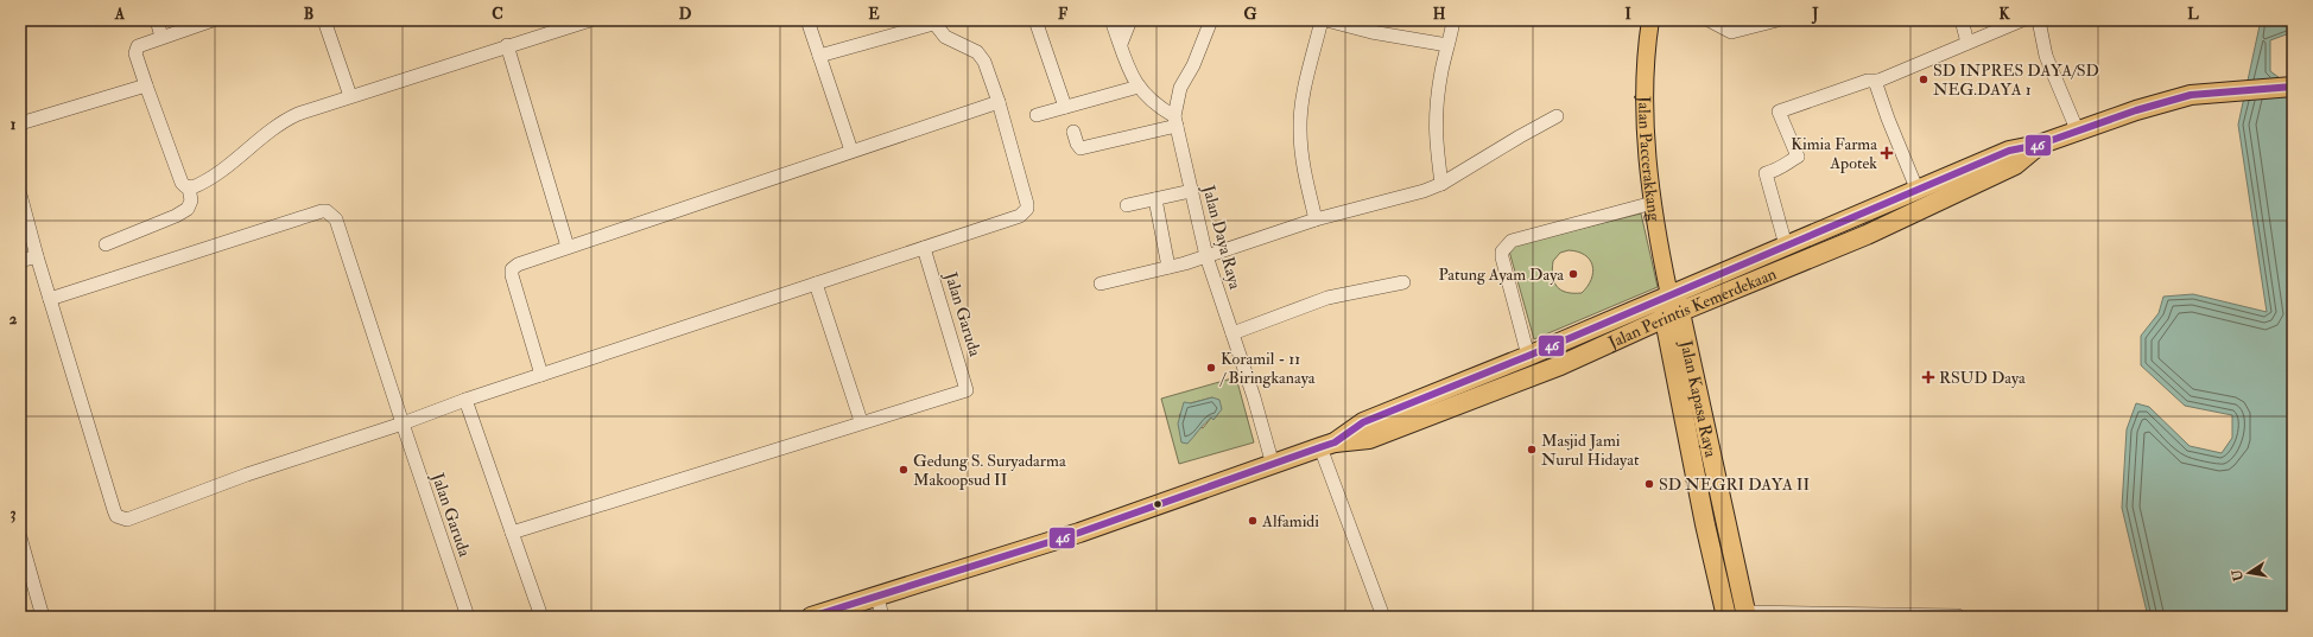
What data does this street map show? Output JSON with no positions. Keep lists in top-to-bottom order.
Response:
{
  "streets": {
    "highway": ["Jalan Perintis Kemerdekaan", "Jalan Kapasa Raya"],
    "main road": ["Jalan Paccerakkang"],
    "street": ["Jalan Daya Raya", "Jalan Garuda"]
  },
  "crossings": [
    ["Jalan Paccerakkang", "Jalan Perintis Kemerdekaan"],
    ["Jalan Paccerakkang", "Jalan Kapasa Raya"],
    ["Jalan Daya Raya", "Jalan Perintis Kemerdekaan"],
    ["Jalan Perintis Kemerdekaan", "Jalan Kapasa Raya"]
  ],
  "places": {
    "other": [
      "SD INPRES DAYA/SD NEG.DAYA 1",
      "Patung Ayam Daya",
      "Koramil - 11 / Biringkanaya",
      "Masjid Jami Nurul Hidayat",
      "Gedung S. Suryadarma Makoopsud II",
      "SD NEGRI DAYA II",
      "Alfamidi"
    ],
    "health": ["Kimia Farma Apotek", "RSUD Daya"]
  },
  "lines": ["transit line 46"],
  "north": "left",
  "grid": {
    "columns": [
      "A",
      "B",
      "C",
      "D",
      "E",
      "F",
      "G",
      "H",
      "I",
      "J",
      "K",
      "L"
    ],
    "rows": ["1", "2", "3"]
  }
}
